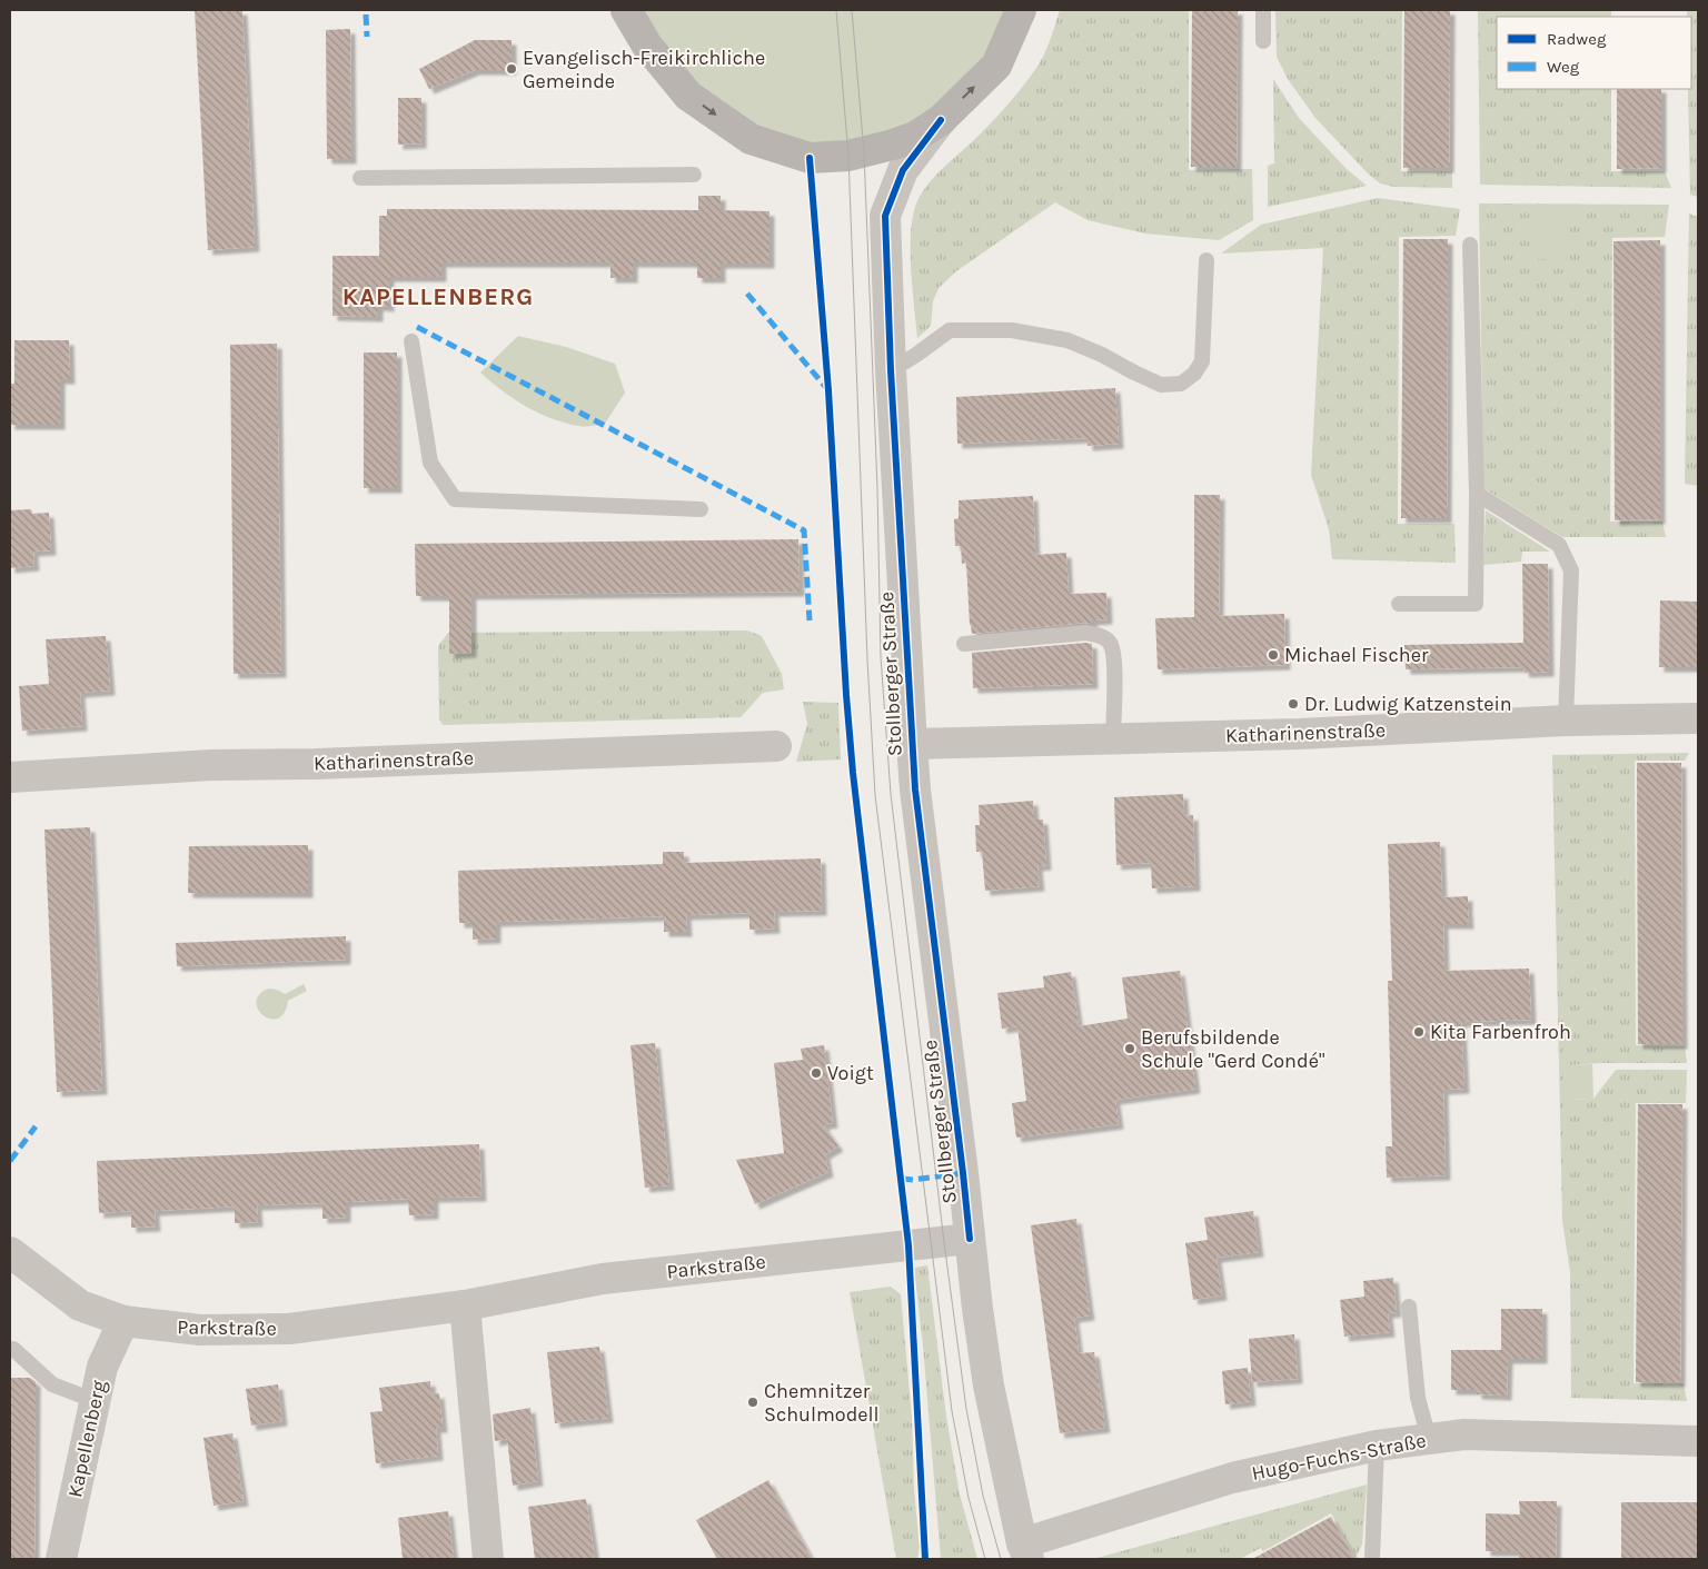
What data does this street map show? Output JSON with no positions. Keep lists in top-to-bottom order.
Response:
{
  "streets": {
    "street": [
      "Stollberger Straße",
      "Katharinenstraße",
      "Parkstraße",
      "Kapellenberg",
      "Hugo-Fuchs-Straße"
    ]
  },
  "crossings": [
    ["Stollberger Straße", "Katharinenstraße"],
    ["Stollberger Straße", "Parkstraße"],
    ["Stollberger Straße", "Hugo-Fuchs-Straße"],
    ["Parkstraße", "Kapellenberg"]
  ],
  "districts": ["KAPELLENBERG"],
  "places": [
    "Evangelisch-Freikirchliche Gemeinde",
    "Michael Fischer",
    "Dr. Ludwig Katzenstein",
    "Kita Farbenfroh",
    "Berufsbildende Schule \"Gerd Condé\"",
    "Voigt",
    "Chemnitzer Schulmodell"
  ],
  "legend": ["Radweg", "Weg"]
}
